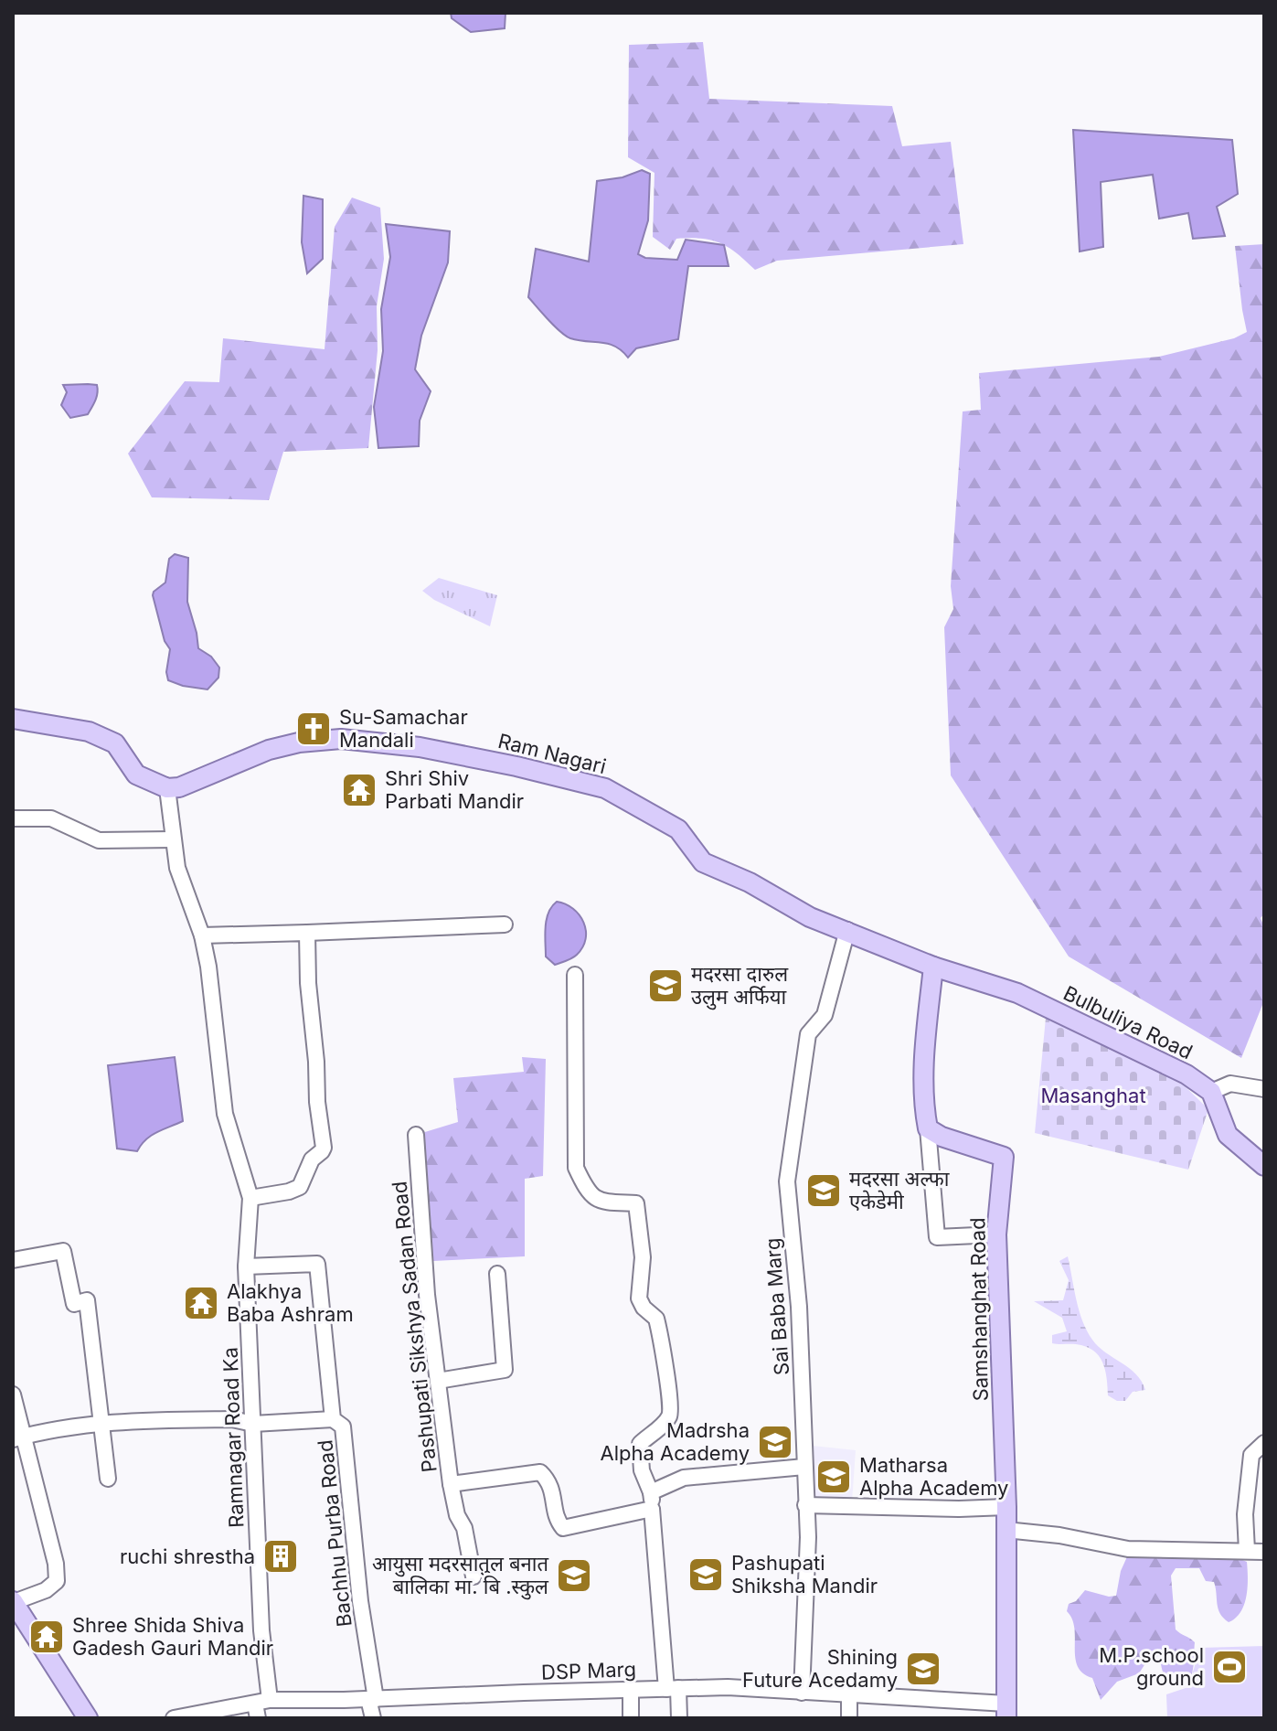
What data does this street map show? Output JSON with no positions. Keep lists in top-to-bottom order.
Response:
{
  "streets": {
    "main road": ["Ram Nagari", "Bulbuliya Road", "Samshanghat Road"],
    "street": [
      "Sai Baba Marg",
      "Pashupati Sikshya Sadan Road",
      "Ramnagar Road Ka",
      "Bachhu Purba Road",
      "DSP Marg"
    ]
  },
  "crossings": [
    ["Ram Nagari", "Bulbuliya Road"],
    ["Ram Nagari", "Sai Baba Marg"],
    ["Ram Nagari", "Ramnagar Road Ka"],
    ["Sai Baba Marg", "DSP Marg"],
    ["Samshanghat Road", "DSP Marg"],
    ["Ramnagar Road Ka", "Bachhu Purba Road"],
    ["Ramnagar Road Ka", "DSP Marg"],
    ["Bachhu Purba Road", "DSP Marg"]
  ],
  "parks": ["Masanghat"],
  "places": {
    "church": ["Su-Samachar Mandali"],
    "temple": ["Shri Shiv Parbati Mandir", "Alakhya Baba Ashram", "Shree Shida Shiva Gadesh Gauri Mandir"],
    "school or university": [
      "मदरसा दारुल उलुम अर्फिया",
      "मदरसा अल्फा एकेडेमी",
      "Madrsha Alpha Academy",
      "Matharsa Alpha Academy",
      "Pashupati Shiksha Mandir",
      "आयुसा मदरसातुल बनात बालिका मा. बि .स्कुल",
      "Shining Future Acedamy"
    ],
    "building": ["ruchi shrestha"],
    "sports": ["M.P.school ground"]
  }
}
